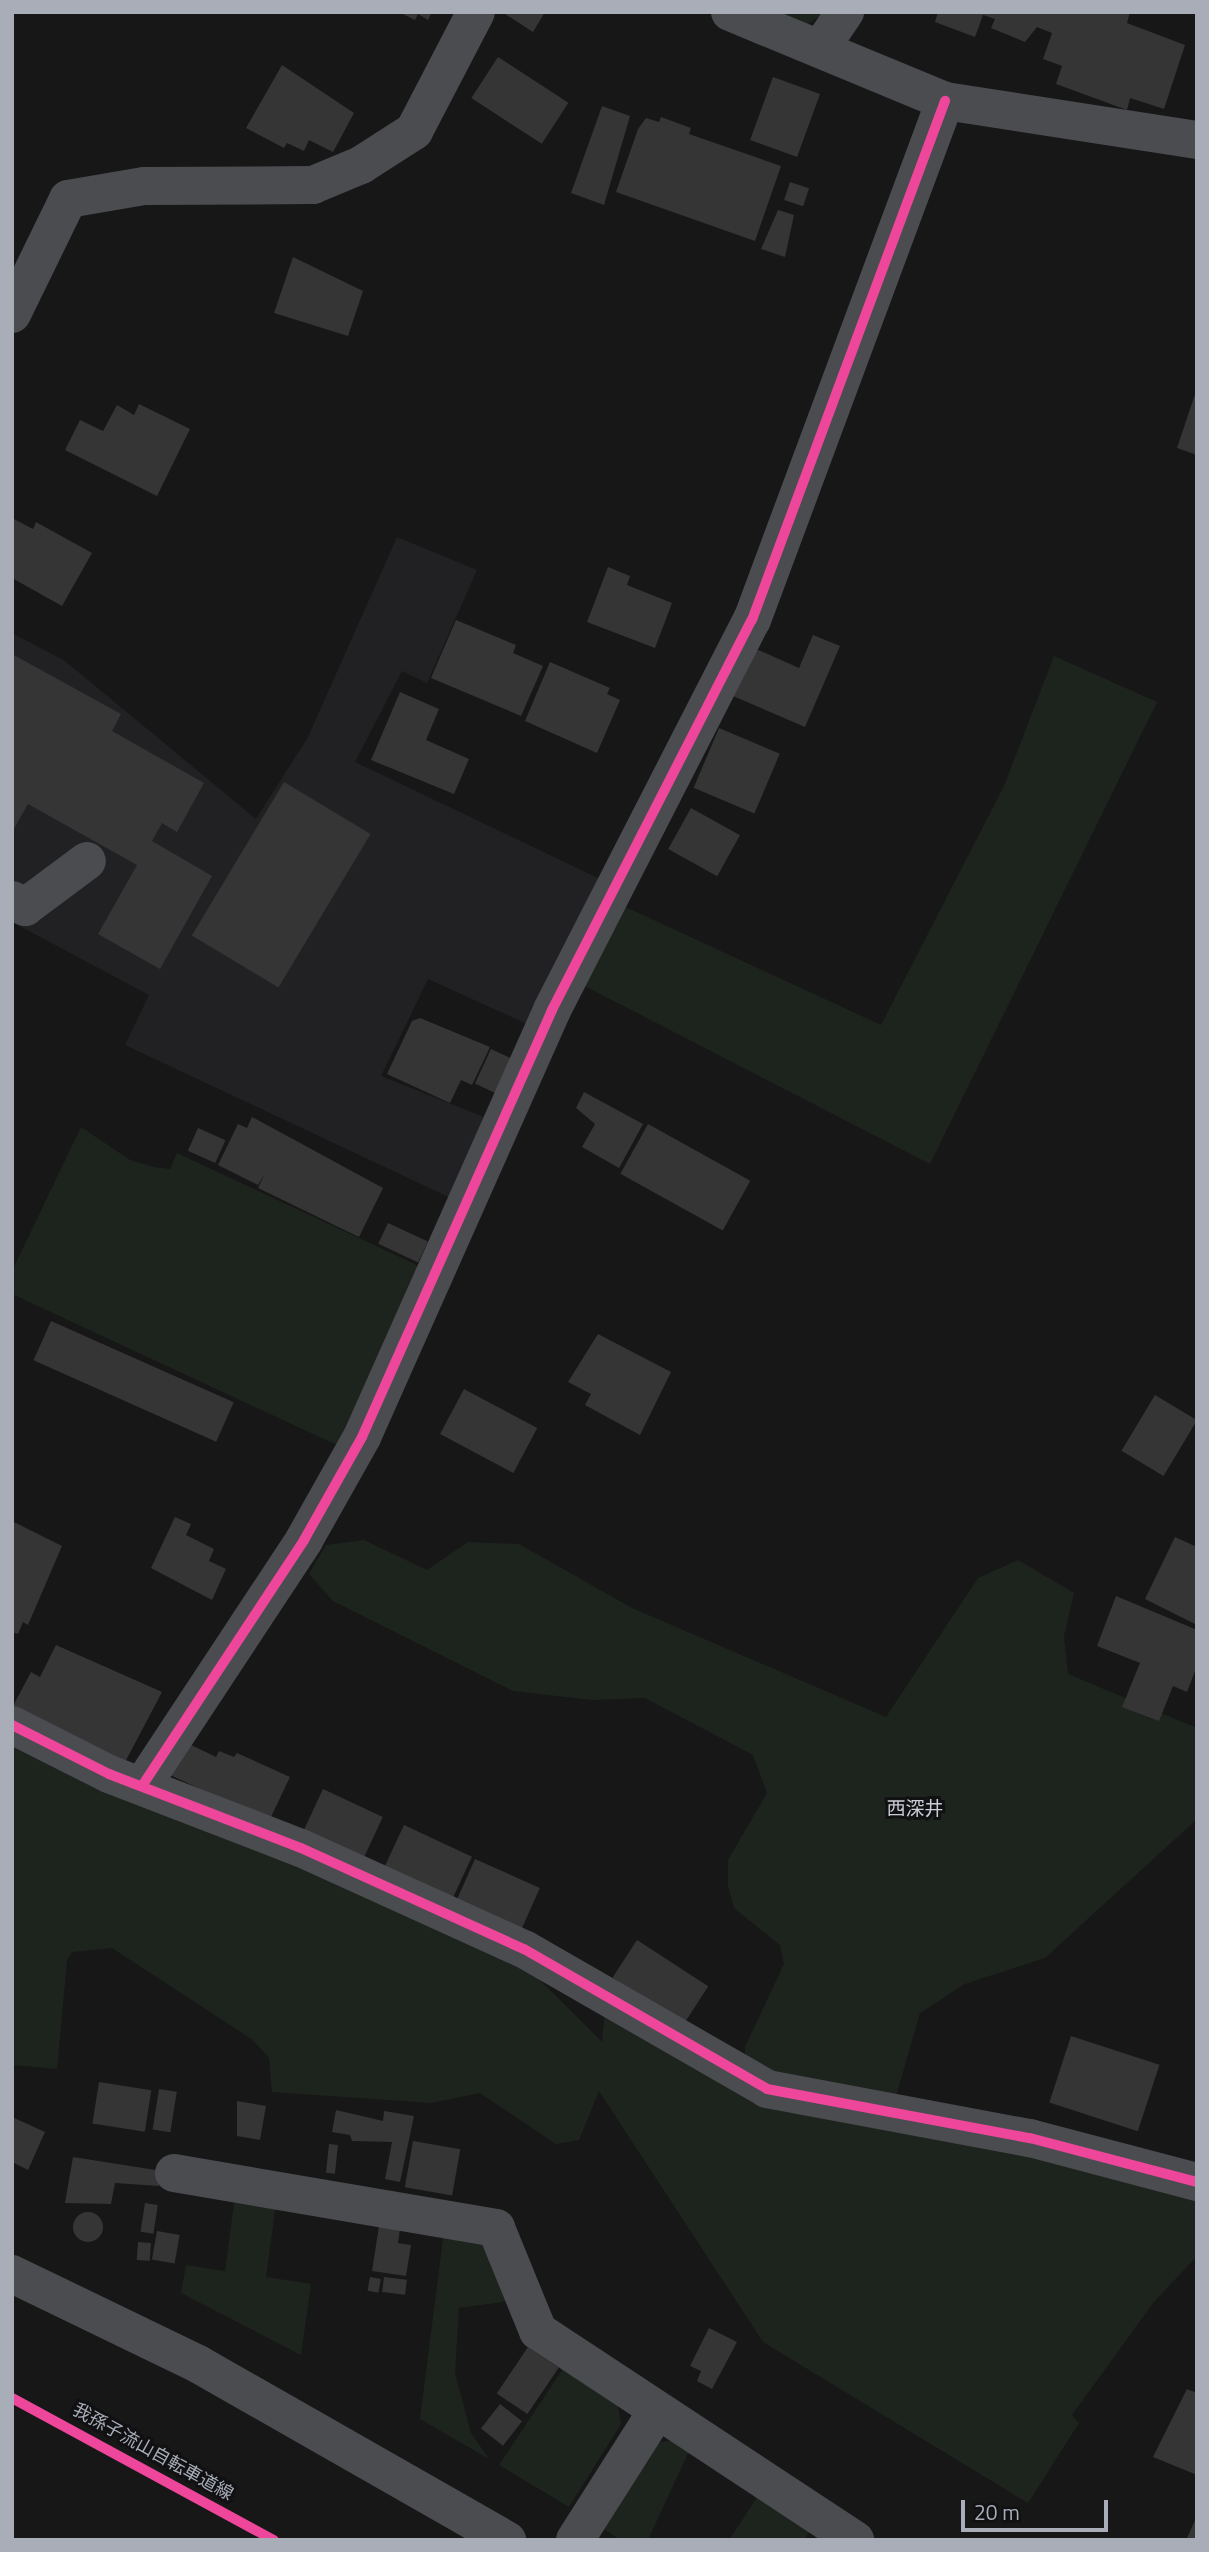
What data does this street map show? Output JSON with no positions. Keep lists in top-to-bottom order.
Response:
{
  "streets": {
    "cycle path": ["我孫子流山自転車道線"]
  },
  "districts": ["西深井"],
  "scale_bar": "20 m"
}
